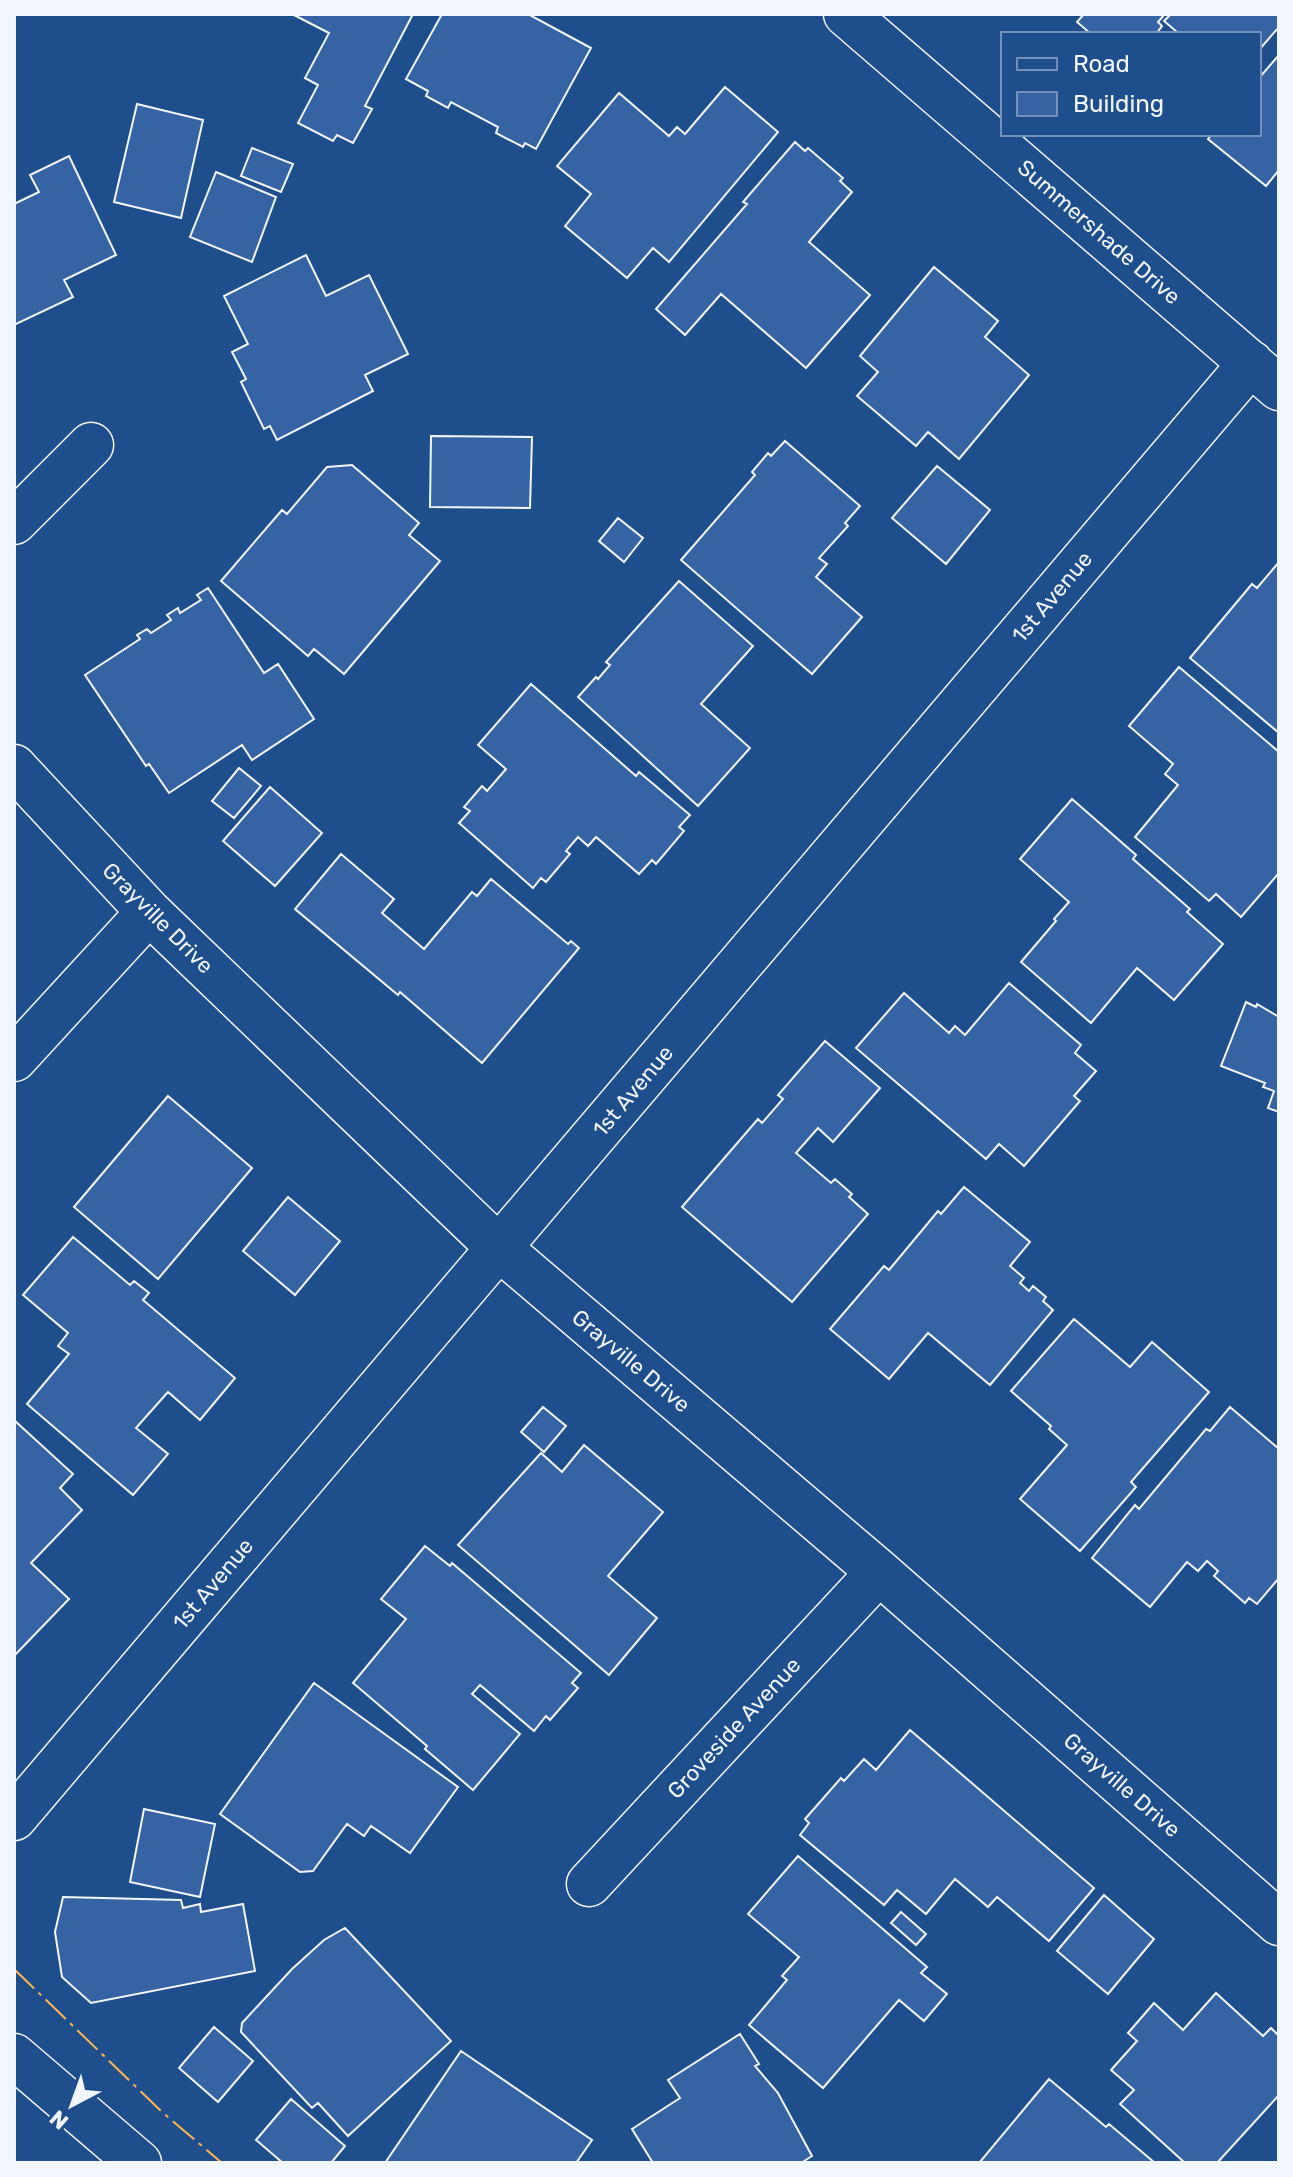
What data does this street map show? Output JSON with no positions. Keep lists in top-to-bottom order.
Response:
{
  "streets": {
    "street": [
      "Summershade Drive",
      "1st Avenue",
      "Grayville Drive",
      "Groveside Avenue"
    ]
  },
  "crossings": [
    ["Summershade Drive", "1st Avenue"],
    ["1st Avenue", "Grayville Drive"],
    ["Grayville Drive", "Groveside Avenue"]
  ],
  "legend": ["Road", "Building"],
  "north": "bottom left"
}
